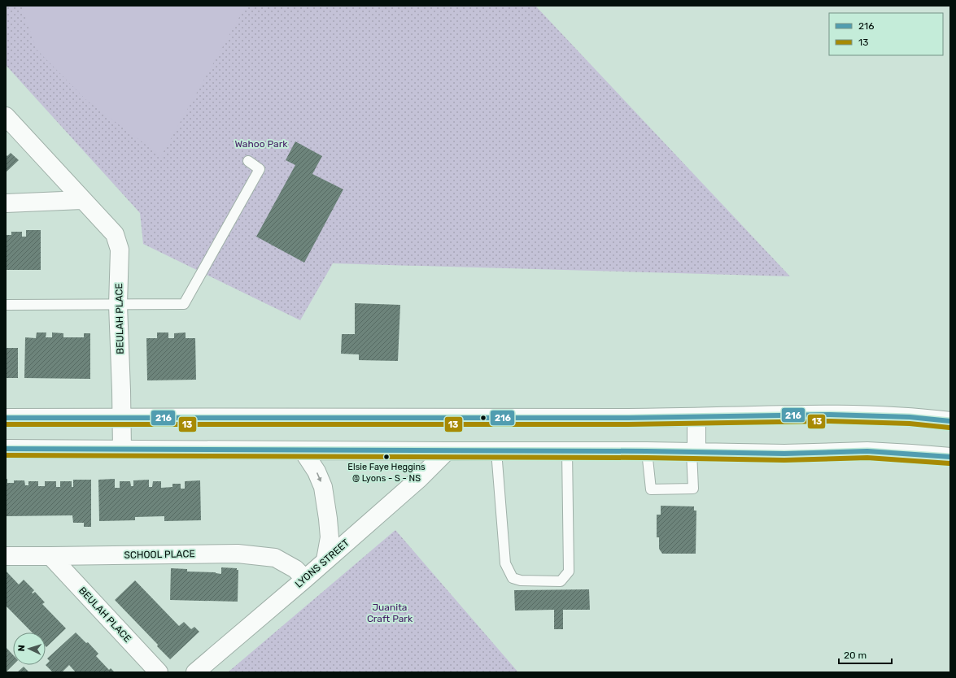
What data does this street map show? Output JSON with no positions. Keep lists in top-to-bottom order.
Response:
{
  "streets": {
    "main road": ["BEULAH PLACE", "SCHOOL PLACE", "LYONS STREET"]
  },
  "crossings": [
    ["BEULAH PLACE", "SCHOOL PLACE"],
    ["SCHOOL PLACE", "LYONS STREET"]
  ],
  "parks": ["Wahoo Park", "Juanita Craft Park"],
  "places": ["Elsie Faye Heggins @ Lyons - S - NS"],
  "lines": ["transit line 216", "transit line 13"],
  "legend": ["216", "13"],
  "scale_bar": "20 m",
  "north": "left"
}
